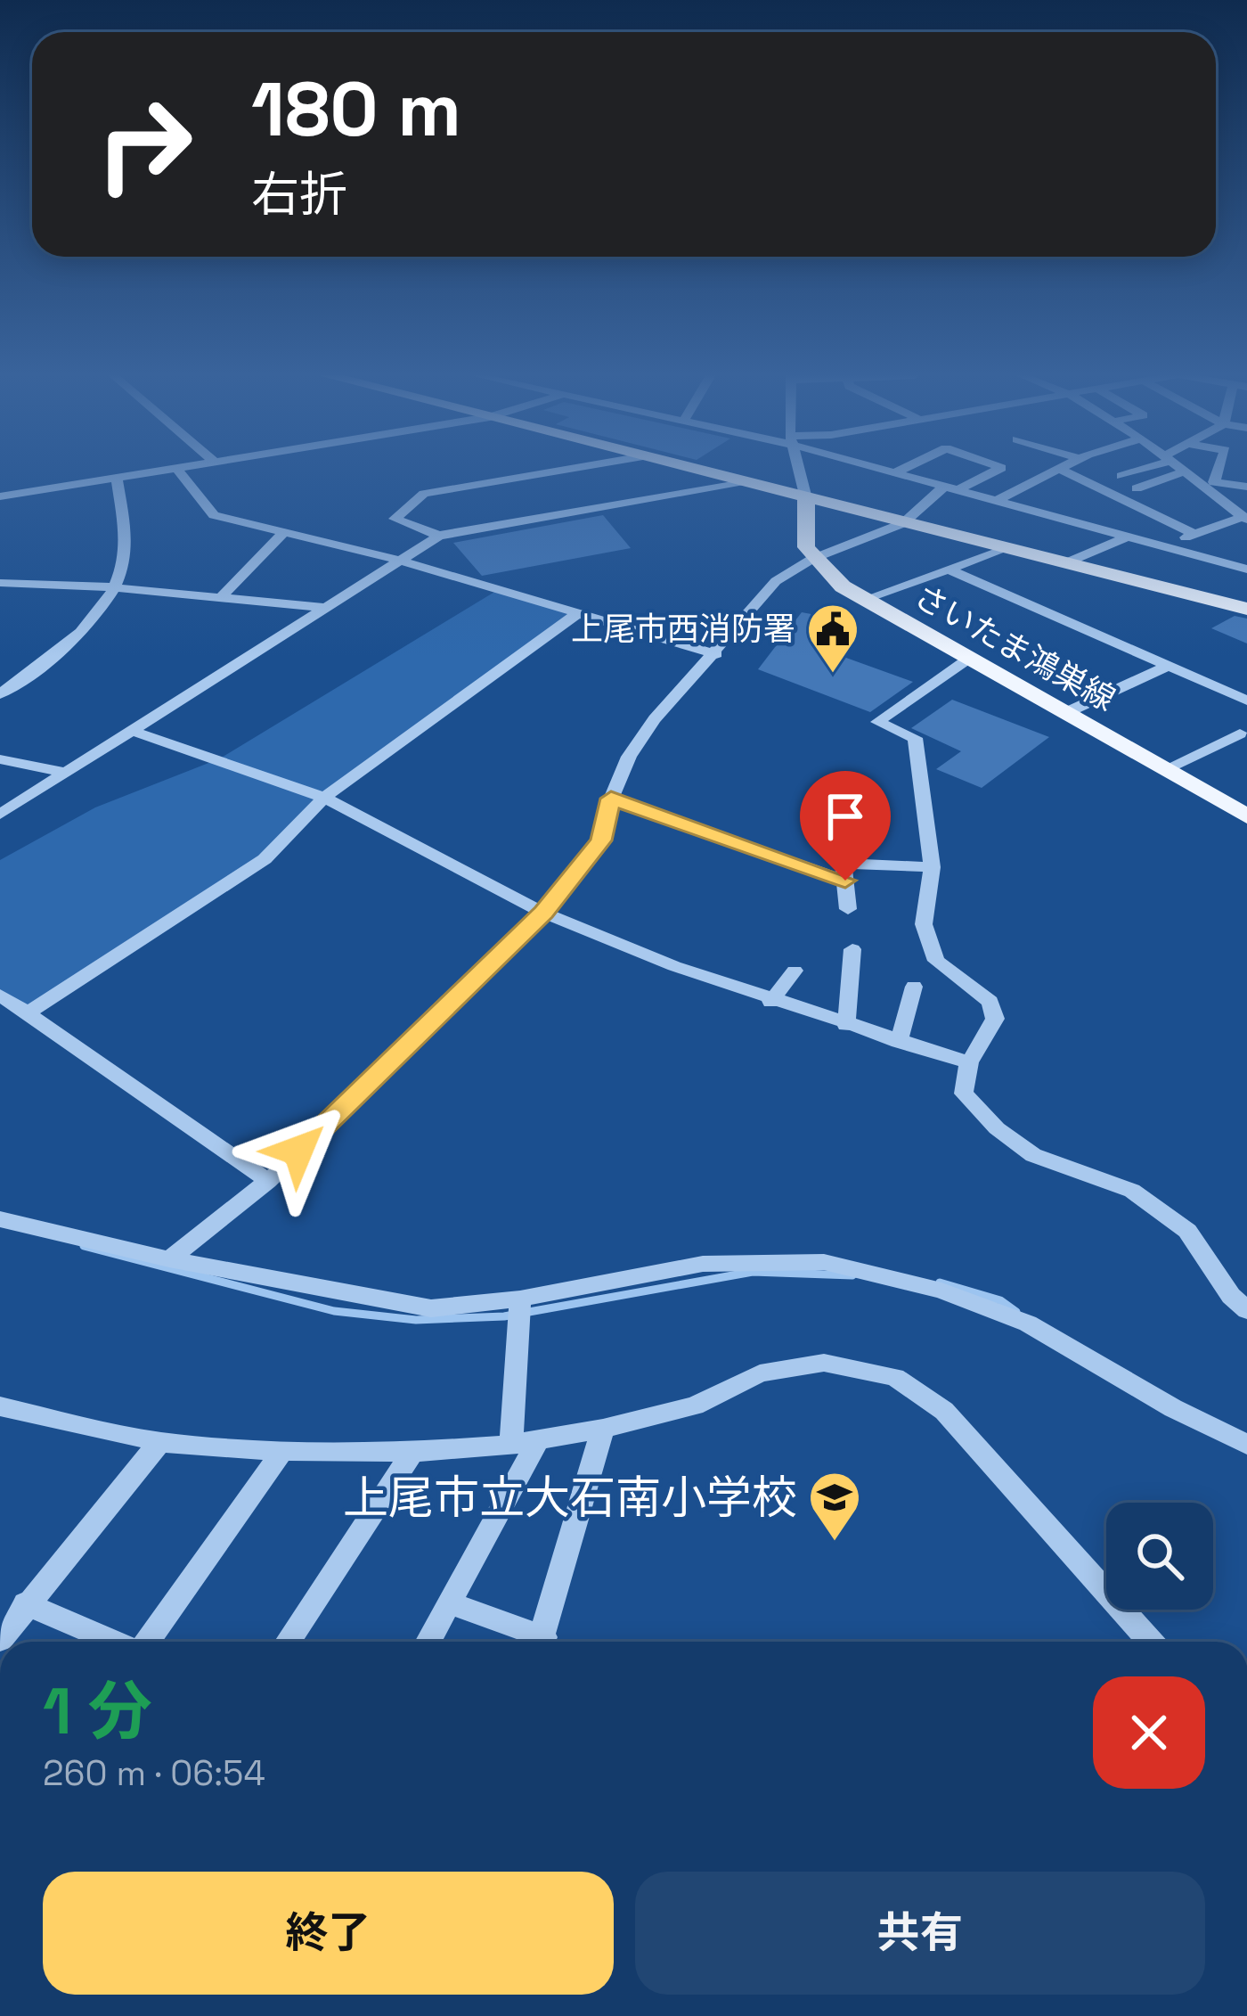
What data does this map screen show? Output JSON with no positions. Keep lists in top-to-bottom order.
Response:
{
  "streets": {
    "main road": ["さいたま鴻巣線"]
  },
  "places": {
    "public building": ["上尾市西消防署"],
    "school or university": ["上尾市立大石南小学校"]
  },
  "page": {
    "turn": ["180 m", "右折"],
    "heading": ["1 分", "260 m · 06:54"],
    "buttons": ["終了", "共有"]
  }
}
